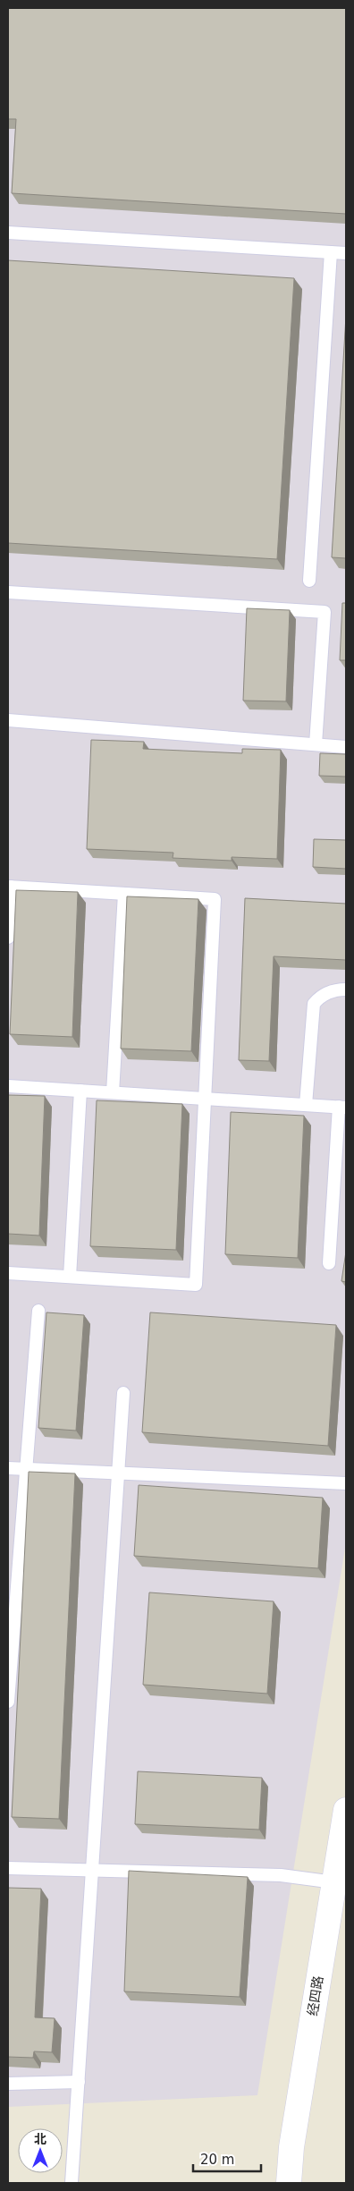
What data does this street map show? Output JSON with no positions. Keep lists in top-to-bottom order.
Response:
{
  "streets": {
    "street": ["经四路"]
  },
  "scale_bar": "20 m",
  "north": "top"
}
